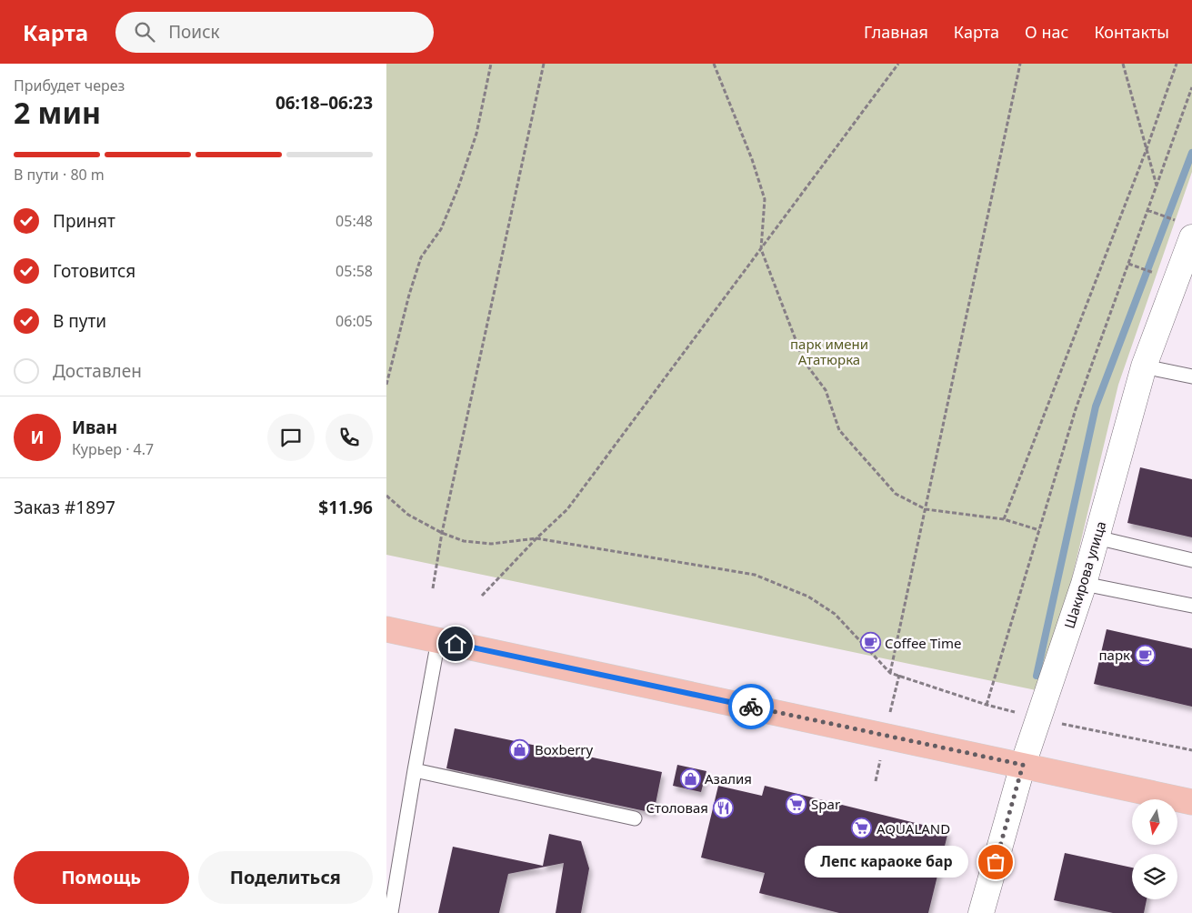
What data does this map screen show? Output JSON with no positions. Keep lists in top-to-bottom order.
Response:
{
  "streets": {
    "street": ["Шакирова улица"]
  },
  "parks": ["парк имени Ататюрка"],
  "places": {
    "cafe": ["Coffee Time", "парк"],
    "shop": ["Boxberry", "Азалия"],
    "supermarket": ["Spar", "AQUALAND"],
    "restaurant": ["Столовая"],
    "other": ["Лепс караоке бар"]
  },
  "north": "bottom",
  "page": {
    "header": "Карта",
    "search": "Поиск",
    "nav": [
      "Главная",
      "Карта",
      "О нас",
      "Контакты"
    ],
    "heading": ["2 мин", "Прибудет через", "06:18–06:23"],
    "panel": [
      "Иван",
      "Курьер · 4.7",
      "Заказ #1897",
      "$11.96"
    ],
    "bar": "В пути · 80 m",
    "list": [
      ["Принят", "05:48"],
      ["Готовится", "05:58"],
      ["В пути", "06:05"],
      "Доставлен"
    ],
    "round": "И",
    "buttons": ["Помощь", "Поделиться"],
    "bubble": "Лепс караоке бар"
  }
}
